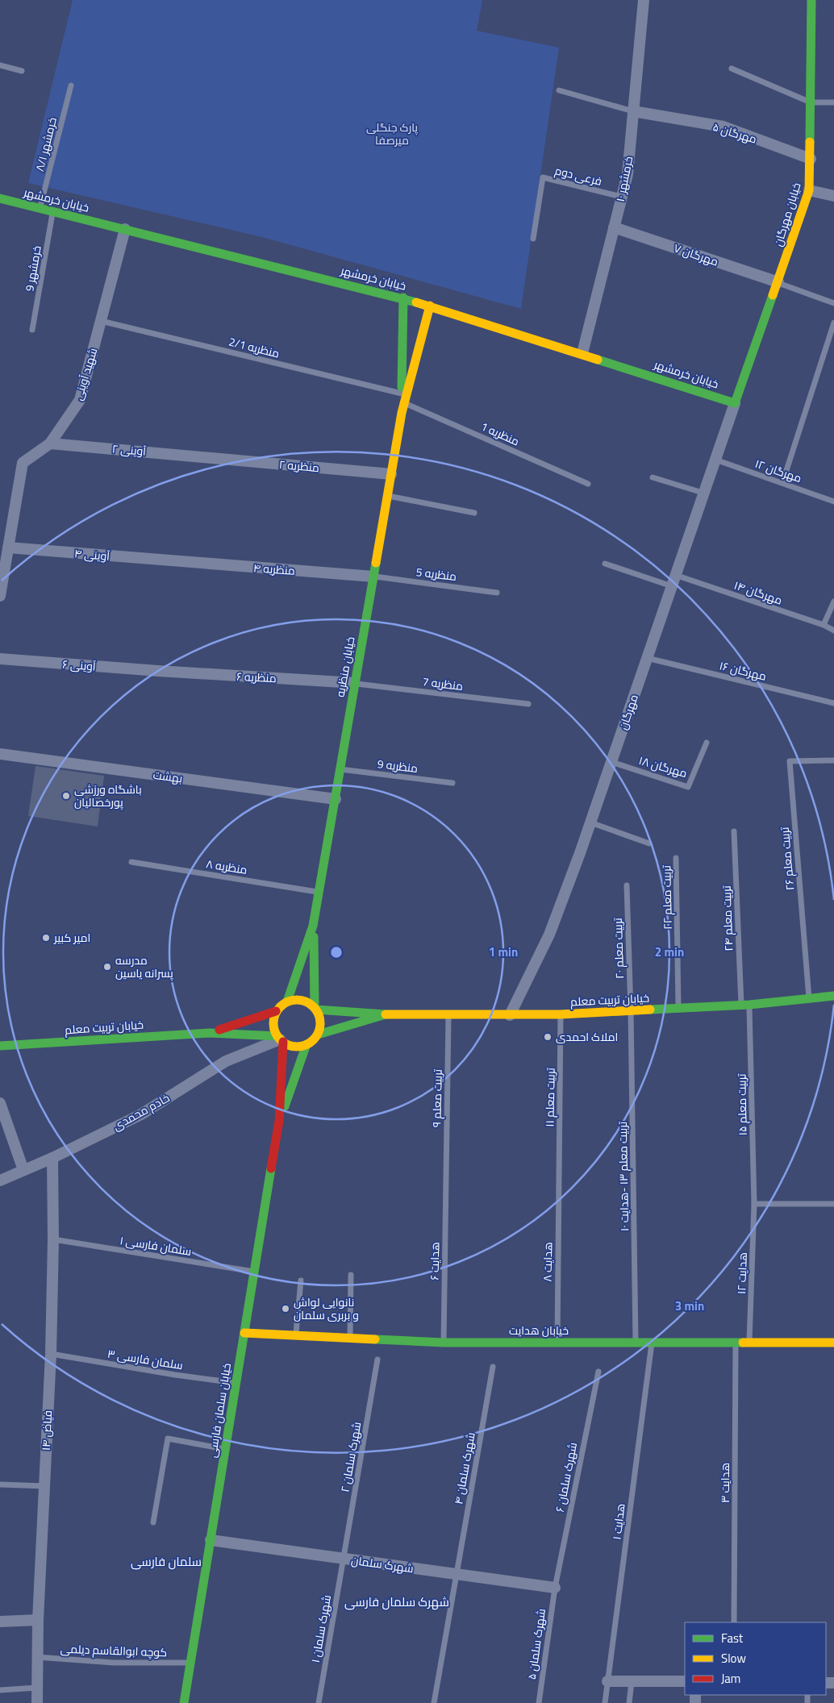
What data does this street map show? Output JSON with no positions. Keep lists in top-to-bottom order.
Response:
{
  "streets": {
    "street": [
      "مهرگان ۵",
      "خرمشهر ۱۰",
      "خیابان خرمشهر",
      "خیابان مهرگان",
      "مهرگان ۷",
      "شهید آوینی",
      "آوینی ۲",
      "منظریه ۲",
      "آوینی ۴",
      "منظریه ۴",
      "آوینی ۶",
      "خیابان منظریه",
      "منظریه ۶",
      "مهرگان",
      "بهشت",
      "خیابان تربیت معلم",
      "خادم محمدی",
      "خیابان هدایت",
      "خیابان سلمان فارسی",
      "فیاض ۱۴",
      "شهرک سلمان"
    ],
    "lane": [
      "خرمشهر ۸/۱",
      "فرعی دوم",
      "خرمشهر 9",
      "منظریه 2/1",
      "منظریه 1",
      "مهرگان ۱۲",
      "منظریه 5",
      "مهرگان ۱۴",
      "مهرگان ۱۶",
      "منظریه 7",
      "منظریه 9",
      "مهرگان ۱۸",
      "تربیت معلم ۲۶",
      "منظریه ۸",
      "تربیت معلم ۲۲",
      "تربیت معلم ۲۴",
      "تربیت معلم ۲۰",
      "تربیت معلم ۱۱",
      "تربیت معلم ۹",
      "تربیت معلم ۱۵",
      "تربیت معلم ۱۳ -هدایت ۱۰",
      "سلمان فارسی ۱",
      "هدایت ۶",
      "هدایت ۸",
      "هدایت ۱۲",
      "سلمان فارسی ۳",
      "شهرک سلمان ۲",
      "شهرک سلمان ۴",
      "شهرک سلمان ۶",
      "هدایت ۳",
      "هدایت ۱",
      "شهرک سلمان ۱",
      "شهرک سلمان ۵",
      "کوچه ابوالقاسم دیلمی"
    ]
  },
  "crossings": [
    ["مهرگان ۵", "خرمشهر ۱۰"],
    ["مهرگان ۵", "خیابان مهرگان"],
    ["خرمشهر ۸/۱", "خیابان خرمشهر"],
    ["فرعی دوم", "خرمشهر ۱۰"],
    ["خرمشهر ۱۰", "خیابان خرمشهر"],
    ["خرمشهر ۱۰", "مهرگان ۷"],
    ["خیابان خرمشهر", "خیابان مهرگان"],
    ["خیابان خرمشهر", "خرمشهر 9"],
    ["خیابان خرمشهر", "شهید آوینی"],
    ["خیابان خرمشهر", "مهرگان"],
    ["خیابان مهرگان", "مهرگان ۷"],
    ["خیابان مهرگان", "مهرگان"],
    ["منظریه 2/1", "شهید آوینی"],
    ["منظریه 2/1", "منظریه 1"],
    ["منظریه 2/1", "خیابان منظریه"],
    ["شهید آوینی", "آوینی ۲"],
    ["شهید آوینی", "آوینی ۴"],
    ["منظریه 1", "خیابان منظریه"],
    ["آوینی ۲", "منظریه ۲"],
    ["منظریه ۲", "خیابان منظریه"],
    ["مهرگان ۱۲", "مهرگان"],
    ["آوینی ۴", "منظریه ۴"],
    ["منظریه ۴", "منظریه 5"],
    ["منظریه ۴", "خیابان منظریه"],
    ["منظریه 5", "خیابان منظریه"],
    ["مهرگان ۱۴", "مهرگان"],
    ["آوینی ۶", "منظریه ۶"],
    ["خیابان منظریه", "منظریه ۶"],
    ["خیابان منظریه", "منظریه 7"],
    ["خیابان منظریه", "منظریه 9"],
    ["خیابان منظریه", "بهشت"],
    ["خیابان منظریه", "منظریه ۸"],
    ["مهرگان ۱۶", "مهرگان"],
    ["منظریه ۶", "منظریه 7"],
    ["مهرگان", "مهرگان ۱۸"],
    ["مهرگان", "خیابان تربیت معلم"],
    ["تربیت معلم ۲۶", "خیابان تربیت معلم"],
    ["تربیت معلم ۲۲", "خیابان تربیت معلم"],
    ["تربیت معلم ۲۴", "خیابان تربیت معلم"],
    ["تربیت معلم ۲۴", "تربیت معلم ۱۵"],
    ["تربیت معلم ۲۰", "خیابان تربیت معلم"],
    ["تربیت معلم ۲۰", "تربیت معلم ۱۳ -هدایت ۱۰"],
    ["خیابان تربیت معلم", "تربیت معلم ۱۱"],
    ["خیابان تربیت معلم", "تربیت معلم ۹"],
    ["خیابان تربیت معلم", "تربیت معلم ۱۵"],
    ["خیابان تربیت معلم", "تربیت معلم ۱۳ -هدایت ۱۰"],
    ["تربیت معلم ۱۱", "هدایت ۸"],
    ["تربیت معلم ۹", "هدایت ۶"],
    ["تربیت معلم ۱۵", "هدایت ۱۲"],
    ["خادم محمدی", "فیاض ۱۴"],
    ["تربیت معلم ۱۳ -هدایت ۱۰", "خیابان هدایت"],
    ["سلمان فارسی ۱", "خیابان سلمان فارسی"],
    ["سلمان فارسی ۱", "فیاض ۱۴"],
    ["هدایت ۶", "خیابان هدایت"],
    ["هدایت ۸", "خیابان هدایت"],
    ["هدایت ۱۲", "خیابان هدایت"],
    ["خیابان هدایت", "خیابان سلمان فارسی"],
    ["خیابان هدایت", "هدایت ۳"],
    ["خیابان هدایت", "هدایت ۱"],
    ["سلمان فارسی ۳", "خیابان سلمان فارسی"],
    ["سلمان فارسی ۳", "فیاض ۱۴"],
    ["خیابان سلمان فارسی", "شهرک سلمان"],
    ["خیابان سلمان فارسی", "کوچه ابوالقاسم دیلمی"],
    ["فیاض ۱۴", "کوچه ابوالقاسم دیلمی"],
    ["شهرک سلمان ۲", "شهرک سلمان"],
    ["شهرک سلمان ۲", "شهرک سلمان ۱"],
    ["شهرک سلمان ۴", "شهرک سلمان"],
    ["شهرک سلمان ۶", "شهرک سلمان"],
    ["شهرک سلمان ۶", "شهرک سلمان ۵"],
    ["شهرک سلمان", "شهرک سلمان ۱"],
    ["شهرک سلمان", "شهرک سلمان ۵"]
  ],
  "districts": ["سلمان فارسی", "شهرک سلمان فارسی"],
  "parks": ["پارک جنگلی میرصفا"],
  "places": [
    "باشگاه ورزشی پورخصالیان",
    "امیر کبیر",
    "مدرسه پسرانه یاسین",
    "املاک احمدی",
    "نانوایی لواش و بربری سلمان"
  ],
  "legend": ["Fast", "Slow", "Jam"],
  "rings": ["1 min", "2 min", "3 min"]
}
